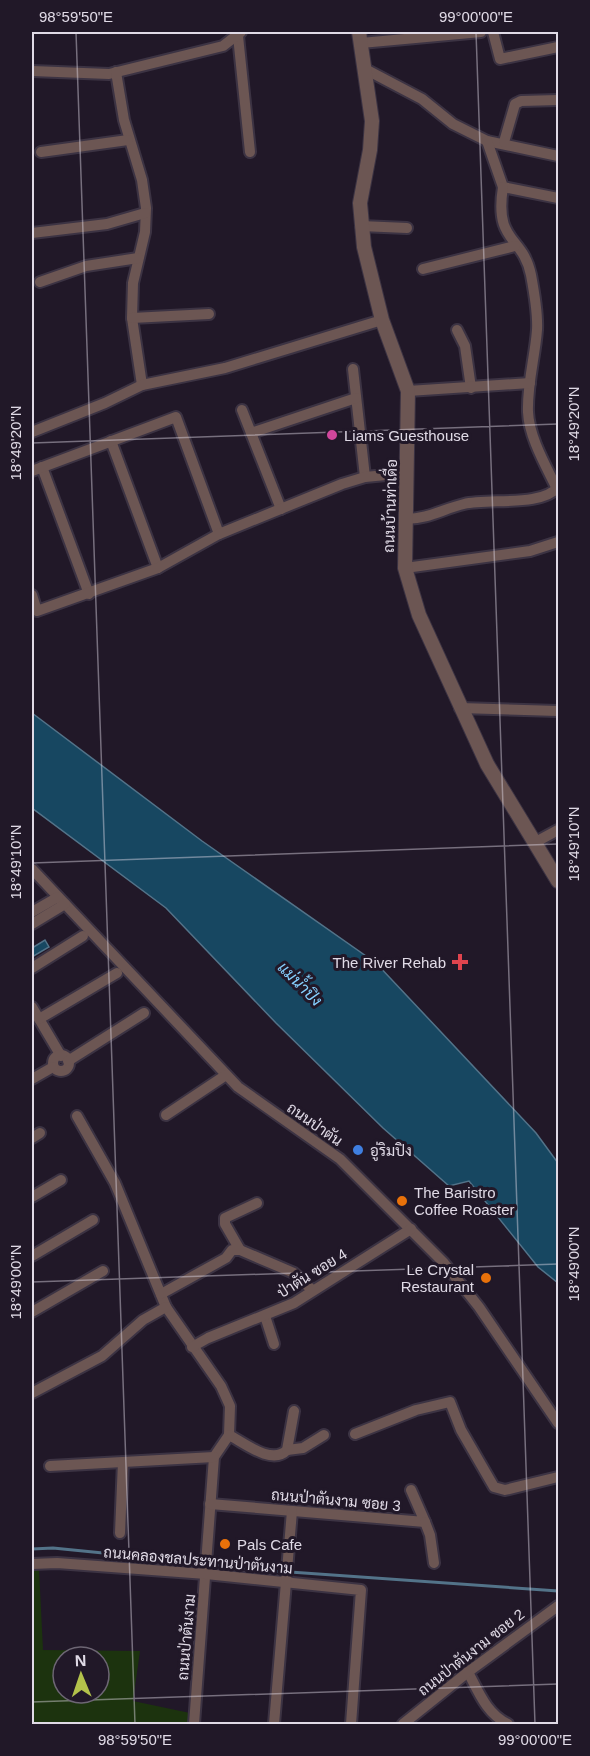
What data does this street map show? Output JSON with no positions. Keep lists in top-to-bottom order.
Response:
{
  "streets": {
    "street": [
      "ถนนบ้านท่าเดื่อ",
      "ถนนป่าตัน",
      "ป่าตัน ซอย 4",
      "ถนนป่าตันงาม ซอย 3",
      "ถนนคลองชลประทานป่าตันงาม",
      "ถนนป่าตันงาม",
      "ถนนป่าตันงาม ซอย 2"
    ]
  },
  "crossings": [
    ["ถนนป่าตัน", "ป่าตัน ซอย 4"],
    ["ถนนป่าตันงาม ซอย 3", "ถนนป่าตันงาม"],
    ["ถนนคลองชลประทานป่าตันงาม", "ถนนป่าตันงาม"]
  ],
  "water": ["แม่น้ำปิง"],
  "places": {
    "other": [
      "Liams Guesthouse",
      "อู่ริมปิง",
      "The Baristro Coffee Roaster",
      "Le Crystal Restaurant",
      "Pals Cafe"
    ],
    "health": ["The River Rehab"]
  },
  "north": "top",
  "coordinates": [
    "98°59'50\"E",
    "99°00'00\"E",
    "18°49'20\"N",
    "18°49'10\"N",
    "18°49'00\"N"
  ]
}
